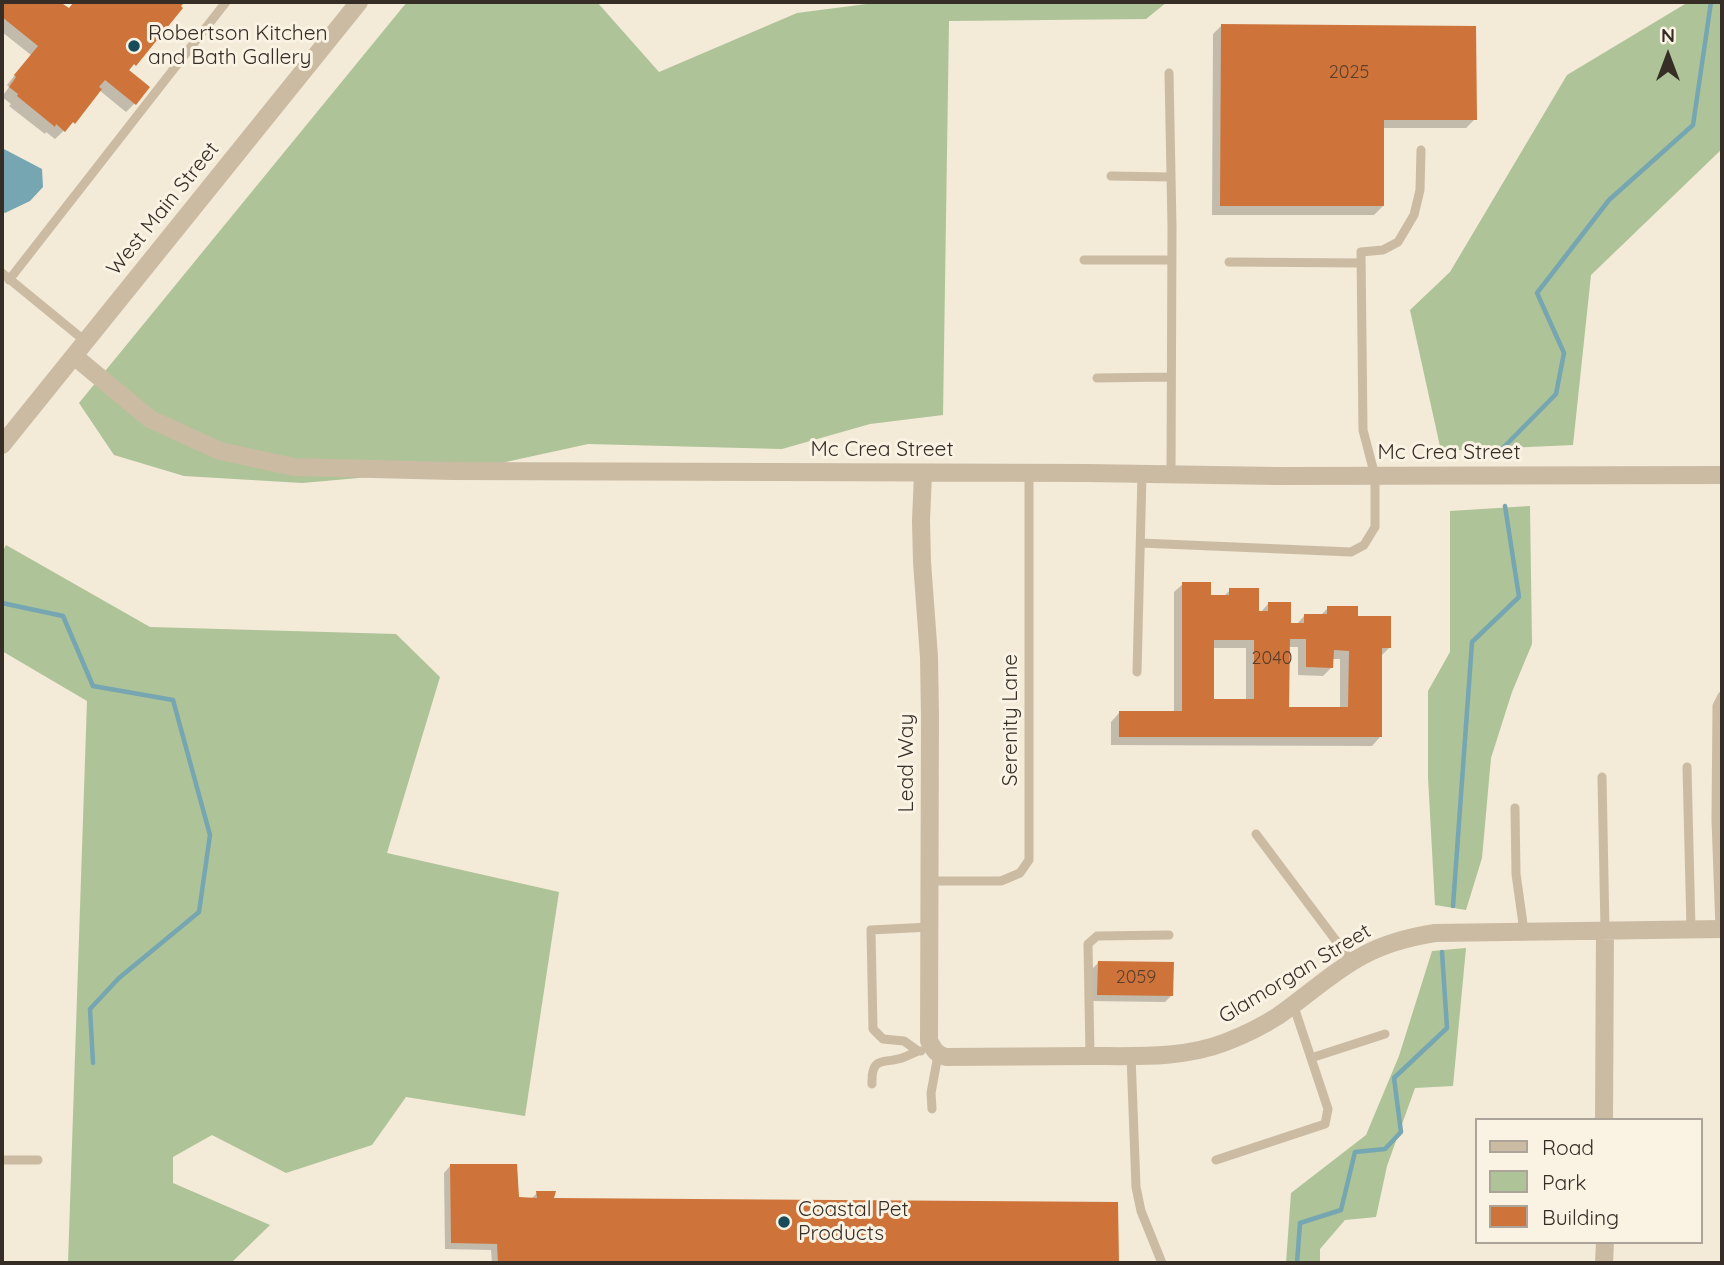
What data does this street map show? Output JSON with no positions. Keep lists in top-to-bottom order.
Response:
{
  "streets": {
    "street": [
      "West Main Street",
      "Mc Crea Street",
      "Lead Way",
      "Glamorgan Street"
    ],
    "lane": ["Serenity Lane"]
  },
  "crossings": [
    ["West Main Street", "Mc Crea Street"],
    ["Mc Crea Street", "Serenity Lane"],
    ["Mc Crea Street", "Lead Way"],
    ["Serenity Lane", "Lead Way"],
    ["Lead Way", "Glamorgan Street"]
  ],
  "places": ["Robertson Kitchen and Bath Gallery", "Coastal Pet Products"],
  "house_numbers": ["2025", "2040", "2059"],
  "legend": ["Road", "Park", "Building"],
  "north": "top"
}
